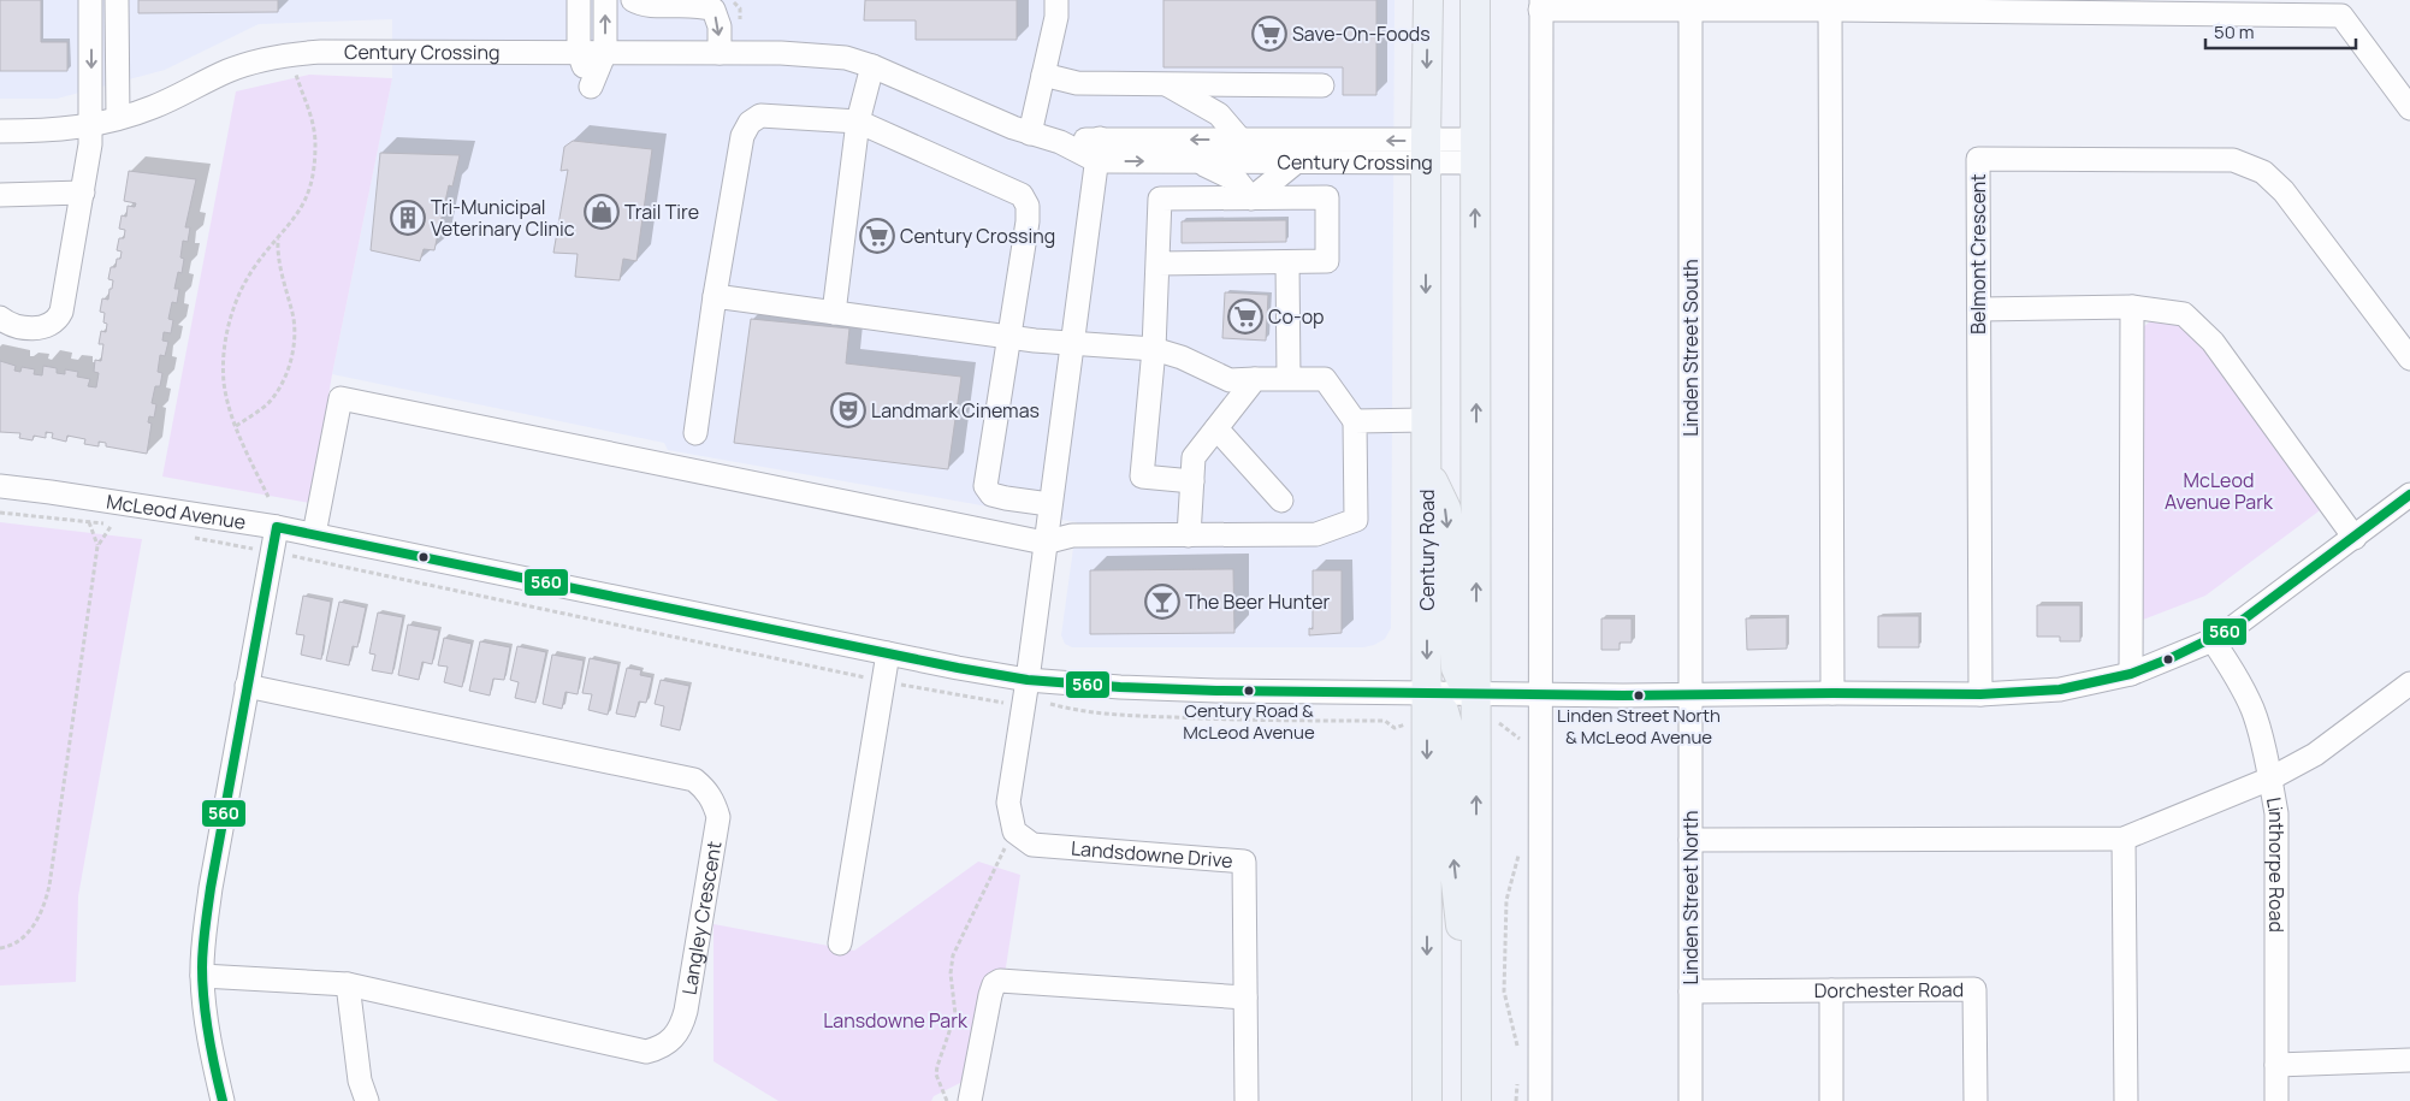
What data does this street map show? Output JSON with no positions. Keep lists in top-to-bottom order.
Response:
{
  "streets": {
    "main road": ["Century Road"],
    "street": [
      "Century Crossing",
      "Belmont Crescent",
      "Linden Street South",
      "McLeod Avenue",
      "Landsdowne Drive",
      "Linthorpe Road",
      "Linden Street North",
      "Langley Crescent",
      "Dorchester Road"
    ]
  },
  "crossings": [
    ["Century Crossing", "Century Road"],
    ["Belmont Crescent", "McLeod Avenue"],
    ["Linden Street South", "McLeod Avenue"],
    ["Linden Street South", "Linden Street North"],
    ["McLeod Avenue", "Century Road"],
    ["McLeod Avenue", "Linthorpe Road"],
    ["McLeod Avenue", "Linden Street North"],
    ["Linden Street North", "Dorchester Road"]
  ],
  "parks": ["McLeod Avenue Park", "Lansdowne Park"],
  "places": {
    "supermarket": ["Save-On-Foods", "Century Crossing", "Co-op"],
    "shop": ["Trail Tire"],
    "building": ["Tri-Municipal Veterinary Clinic"],
    "theatre": ["Landmark Cinemas"],
    "bar": ["The Beer Hunter"],
    "other": ["Century Road & McLeod Avenue", "Linden Street North & McLeod Avenue"]
  },
  "lines": ["transit line 560"],
  "scale_bar": "50 m"
}
